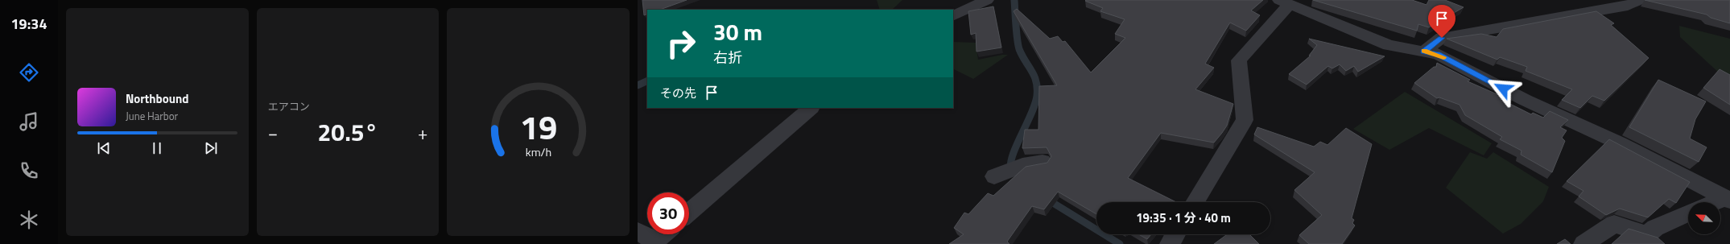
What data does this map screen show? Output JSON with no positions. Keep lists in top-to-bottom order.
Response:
{
  "north": "top left",
  "page": {
    "tabs": "19:34",
    "tile": "エアコン",
    "turn": ["30 m", "右折"],
    "then": "その先",
    "song": ["Northbound", "June Harbor"],
    "heat": ["−", "20.5°", "+"],
    "limit": "30",
    "trip": "19:35 · 1 分 · 40 m",
    "gauge": ["19", "km/h"]
  }
}
